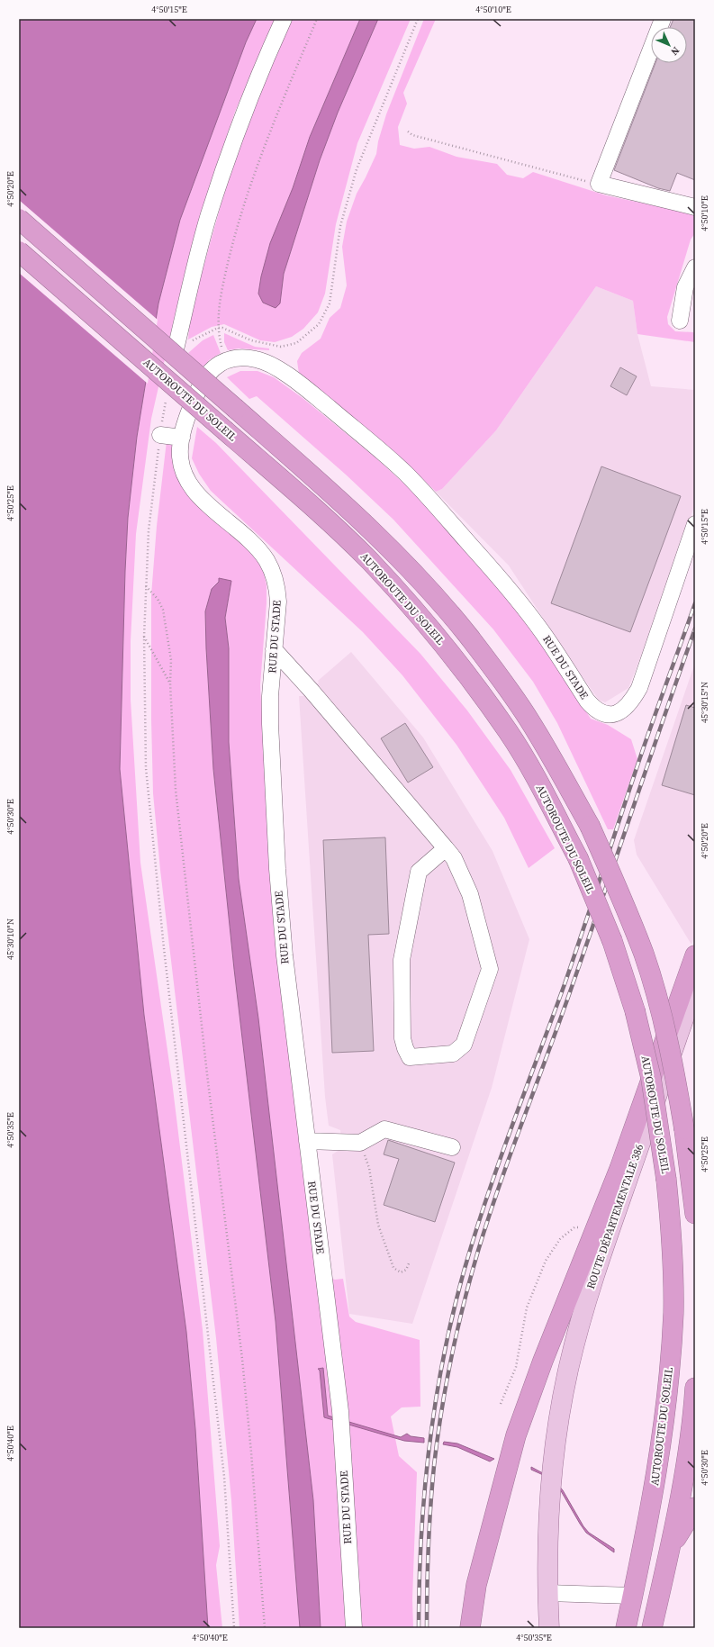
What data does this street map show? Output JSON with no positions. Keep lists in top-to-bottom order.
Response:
{
  "streets": {
    "highway": ["AUTOROUTE DU SOLEIL"],
    "main road": ["ROUTE DÉPARTEMENTALE 386"],
    "street": ["RUE DU STADE"]
  },
  "north": "bottom right",
  "coordinates": [
    "4°50'15\"E",
    "4°50'10\"E",
    "4°50'20\"E",
    "4°50'25\"E",
    "45°30'15\"N",
    "4°50'30\"E",
    "45°30'10\"N",
    "4°50'35\"E",
    "4°50'40\"E"
  ]
}
